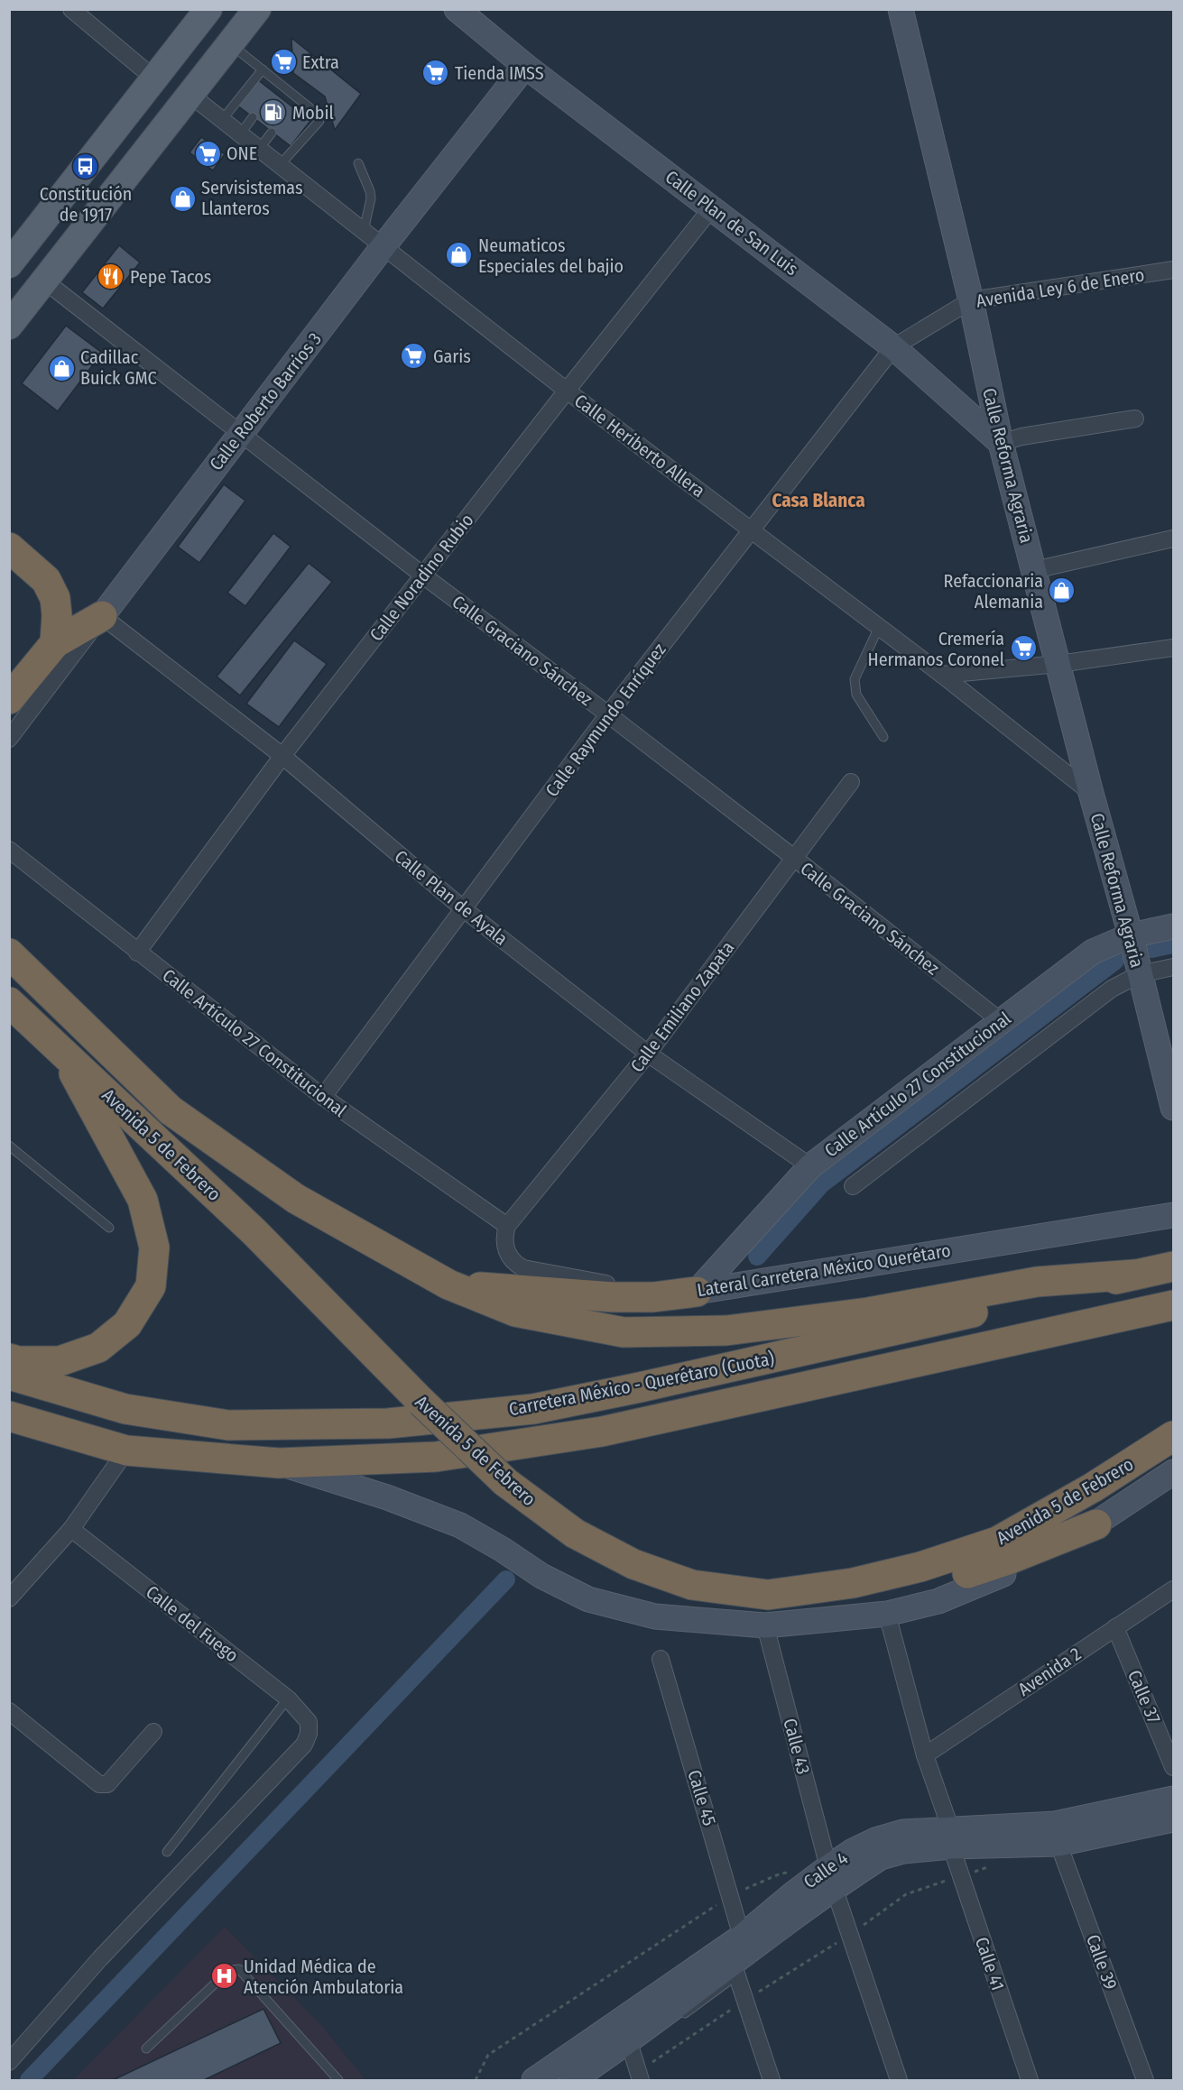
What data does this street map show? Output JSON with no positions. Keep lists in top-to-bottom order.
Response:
{
  "streets": {
    "highway": ["Avenida 5 de Febrero", "Carretera México - Querétaro (Cuota)"],
    "street": [
      "Calle Plan de San Luis",
      "Avenida Ley 6 de Enero",
      "Calle Roberto Barrios 3",
      "Calle Heriberto Allera",
      "Calle Reforma Agraria",
      "Calle Noradino Rubio",
      "Calle Graciano Sánchez",
      "Calle Raymundo Enríquez",
      "Calle Plan de Ayala",
      "Calle Emiliano Zapata",
      "Calle Artículo 27 Constitucional",
      "Lateral Carretera México Querétaro",
      "Calle del Fuego",
      "Avenida 2",
      "Calle 37",
      "Calle 43",
      "Calle 45",
      "Calle 4",
      "Calle 39",
      "Calle 41"
    ]
  },
  "crossings": [
    ["Calle Plan de San Luis", "Avenida Ley 6 de Enero"],
    ["Calle Plan de San Luis", "Calle Roberto Barrios 3"],
    ["Calle Plan de San Luis", "Calle Reforma Agraria"],
    ["Calle Plan de San Luis", "Calle Noradino Rubio"],
    ["Calle Plan de San Luis", "Calle Raymundo Enríquez"],
    ["Avenida Ley 6 de Enero", "Calle Reforma Agraria"],
    ["Avenida Ley 6 de Enero", "Calle Raymundo Enríquez"],
    ["Calle Roberto Barrios 3", "Calle Heriberto Allera"],
    ["Calle Roberto Barrios 3", "Calle Graciano Sánchez"],
    ["Calle Roberto Barrios 3", "Calle Plan de Ayala"],
    ["Calle Heriberto Allera", "Calle Reforma Agraria"],
    ["Calle Heriberto Allera", "Calle Noradino Rubio"],
    ["Calle Heriberto Allera", "Calle Raymundo Enríquez"],
    ["Calle Reforma Agraria", "Calle Artículo 27 Constitucional"],
    ["Calle Noradino Rubio", "Calle Graciano Sánchez"],
    ["Calle Noradino Rubio", "Calle Plan de Ayala"],
    ["Calle Noradino Rubio", "Calle Artículo 27 Constitucional"],
    ["Calle Graciano Sánchez", "Calle Raymundo Enríquez"],
    ["Calle Graciano Sánchez", "Calle Emiliano Zapata"],
    ["Calle Graciano Sánchez", "Calle Artículo 27 Constitucional"],
    ["Calle Raymundo Enríquez", "Calle Plan de Ayala"],
    ["Calle Raymundo Enríquez", "Calle Artículo 27 Constitucional"],
    ["Calle Plan de Ayala", "Calle Emiliano Zapata"],
    ["Calle Plan de Ayala", "Calle Artículo 27 Constitucional"],
    ["Calle Emiliano Zapata", "Calle Artículo 27 Constitucional"],
    ["Calle Emiliano Zapata", "Lateral Carretera México Querétaro"],
    ["Calle Artículo 27 Constitucional", "Lateral Carretera México Querétaro"],
    ["Avenida 5 de Febrero", "Carretera México - Querétaro (Cuota)"],
    ["Avenida 2", "Calle 37"],
    ["Avenida 2", "Calle 41"],
    ["Calle 43", "Calle 4"],
    ["Calle 45", "Calle 4"],
    ["Calle 4", "Calle 39"],
    ["Calle 4", "Calle 41"]
  ],
  "districts": ["Casa Blanca"],
  "places": {
    "supermarket": [
      "Extra",
      "Tienda IMSS",
      "ONE",
      "Garis",
      "Cremería Hermanos Coronel"
    ],
    "fuel station": ["Mobil"],
    "bus stop": ["Constitución de 1917"],
    "shop": [
      "Servisistemas Llanteros",
      "Neumaticos Especiales del bajio",
      "Cadillac Buick GMC",
      "Refaccionaria Alemania"
    ],
    "restaurant": ["Pepe Tacos"],
    "hospital": ["Unidad Médica de Atención Ambulatoria"]
  }
}
